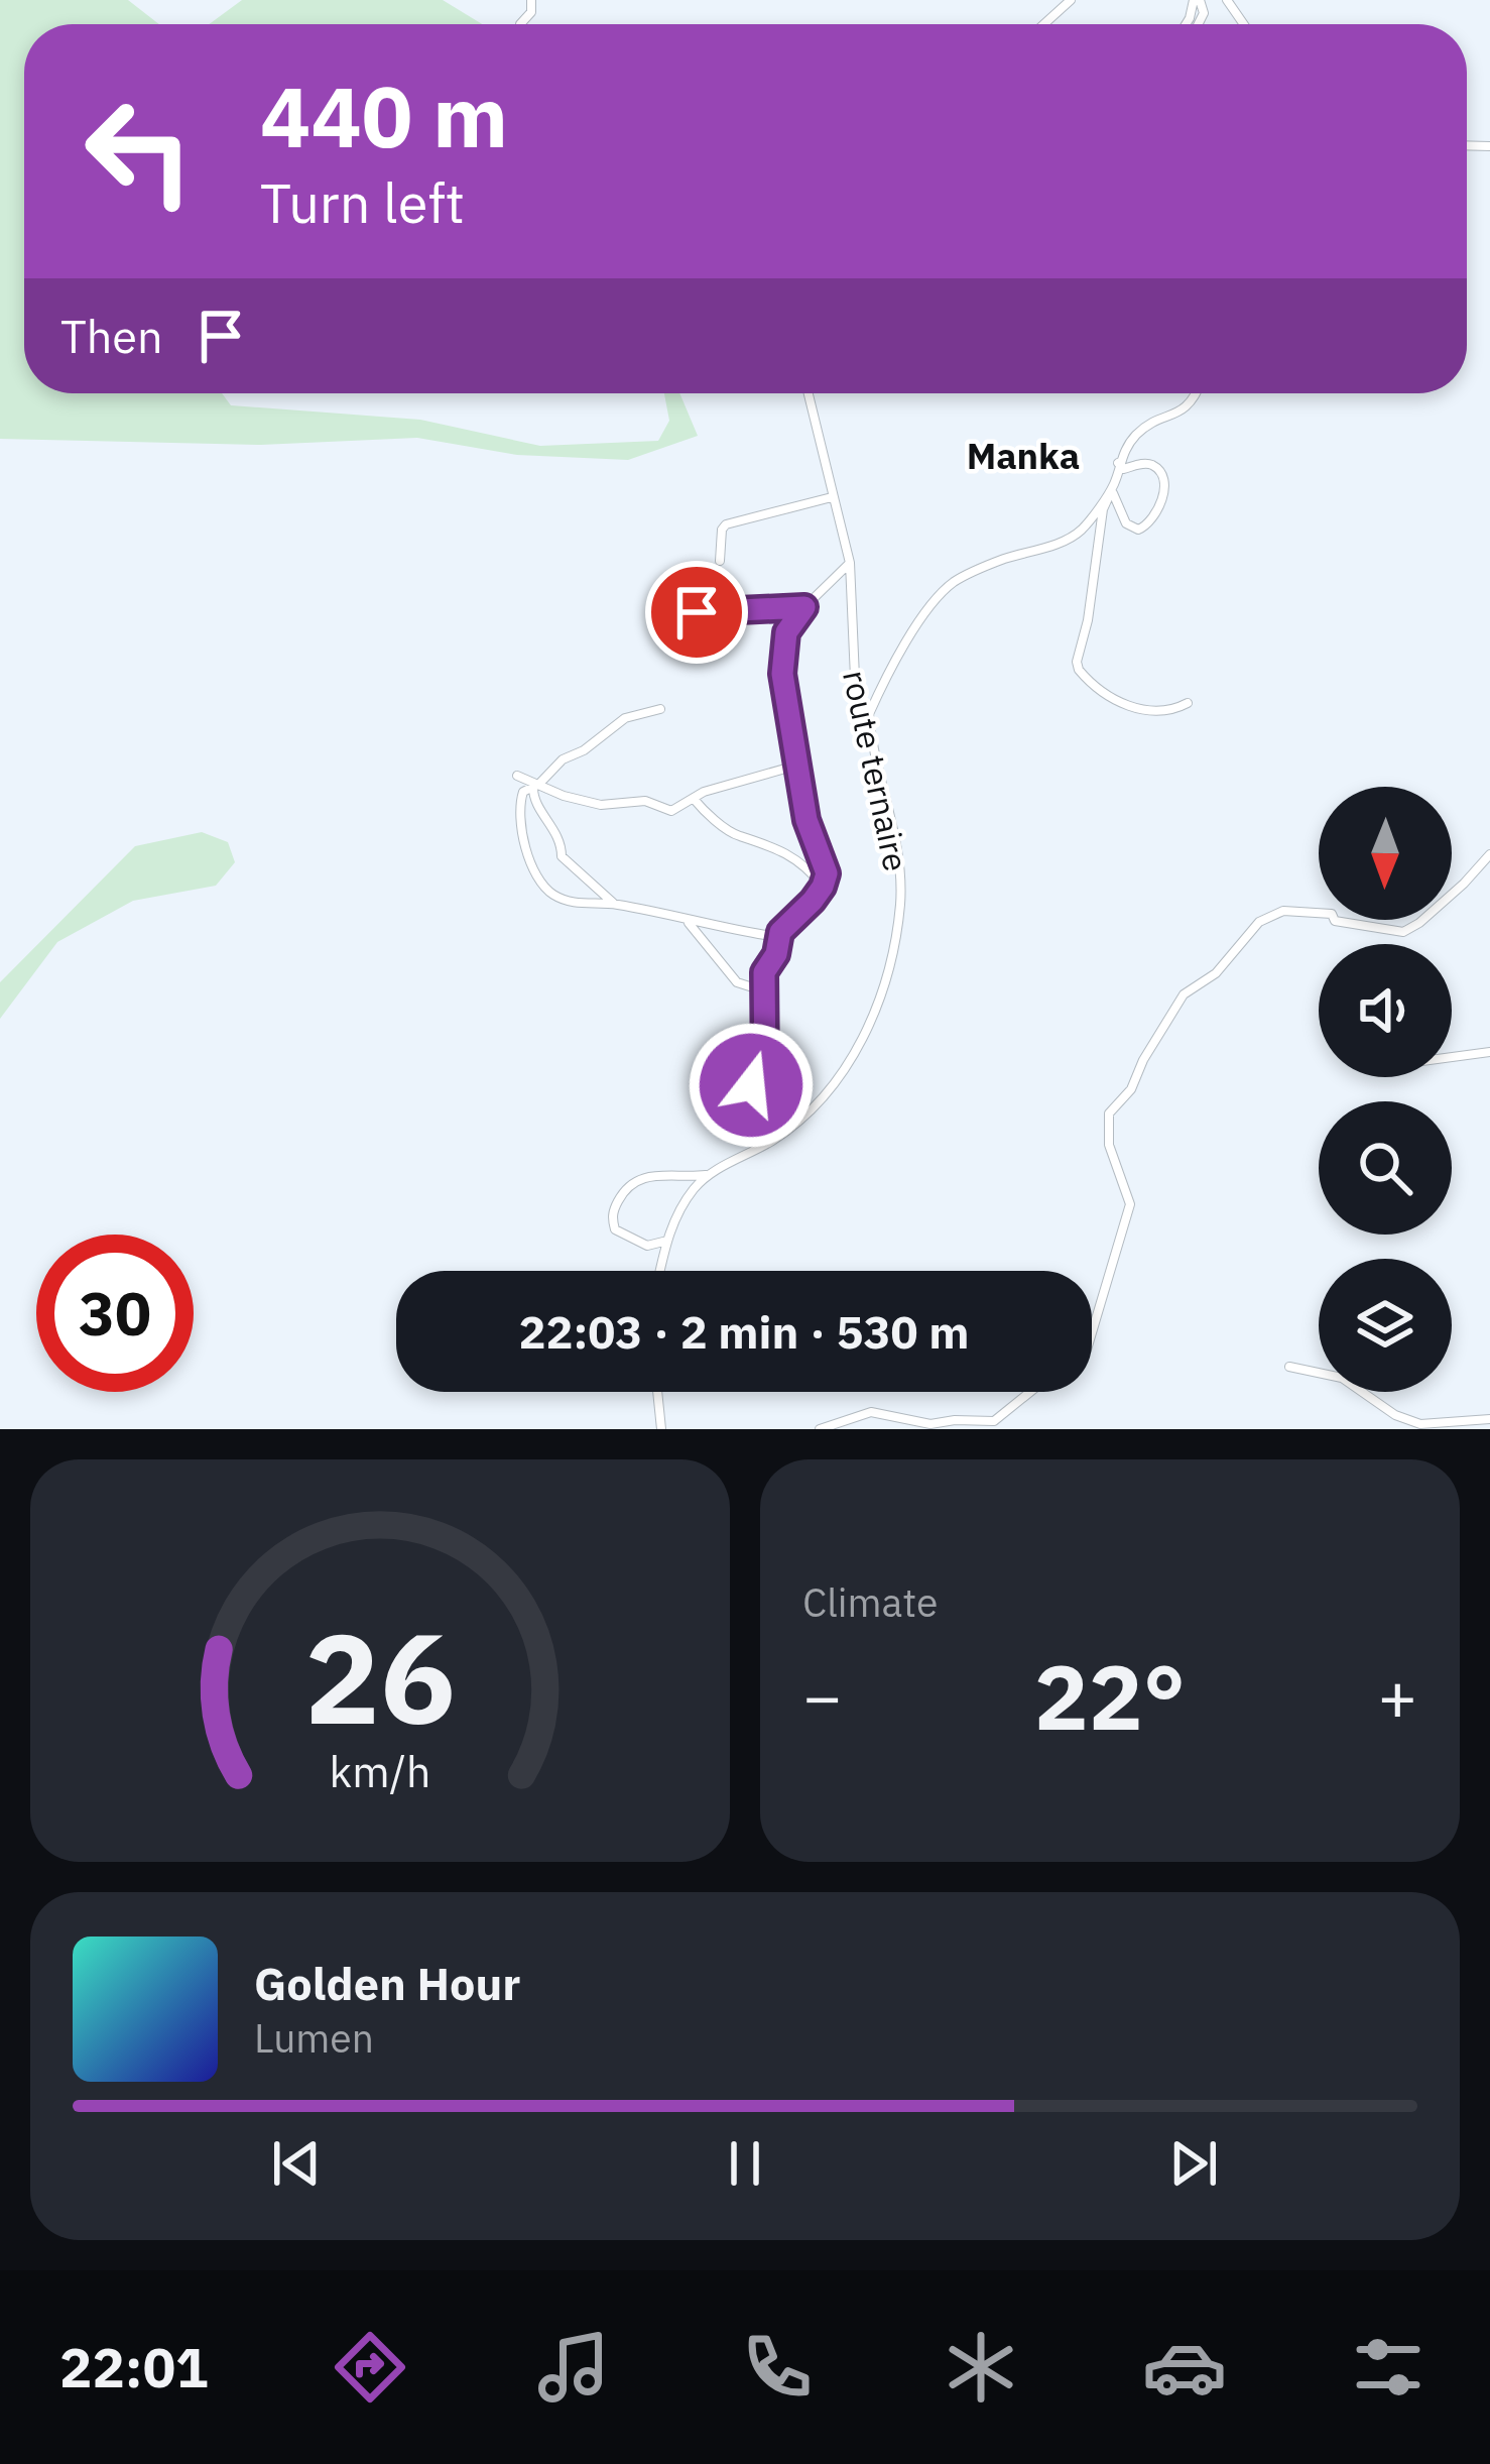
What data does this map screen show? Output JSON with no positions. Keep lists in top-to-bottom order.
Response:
{
  "streets": {
    "street": ["route ternaire"]
  },
  "districts": ["Manka"],
  "north": "bottom",
  "page": {
    "turn": ["440 m", "Turn left"],
    "then": "Then",
    "limit": "30",
    "trip": "22:03 · 2 min · 530 m",
    "tile": "Climate",
    "heat": ["−", "22°", "+"],
    "song": ["Golden Hour", "Lumen"],
    "tabs": "22:01",
    "gauge": ["26", "km/h"]
  }
}
